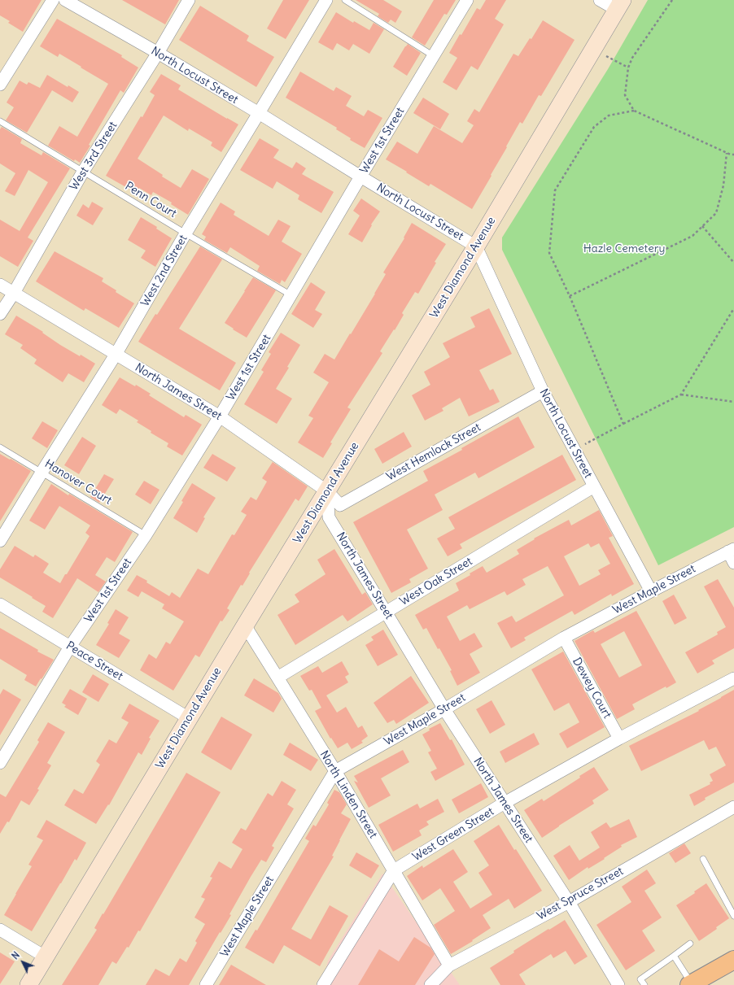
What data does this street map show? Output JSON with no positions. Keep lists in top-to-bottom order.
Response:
{
  "streets": {
    "street": [
      "North Locust Street",
      "West 1st Street",
      "West 3rd Street",
      "West Diamond Avenue",
      "West 2nd Street",
      "North James Street",
      "West Hemlock Street",
      "West Oak Street",
      "West Maple Street",
      "Peace Street",
      "Dewey Court",
      "North Linden Street",
      "West Green Street",
      "West Spruce Street"
    ],
    "lane": ["Penn Court", "Hanover Court"]
  },
  "crossings": [
    ["North Locust Street", "West 1st Street"],
    ["North Locust Street", "West 3rd Street"],
    ["North Locust Street", "West Diamond Avenue"],
    ["North Locust Street", "West 2nd Street"],
    ["North Locust Street", "West Hemlock Street"],
    ["North Locust Street", "West Oak Street"],
    ["North Locust Street", "West Maple Street"],
    ["West 1st Street", "Penn Court"],
    ["West 1st Street", "North James Street"],
    ["West 1st Street", "Hanover Court"],
    ["West 1st Street", "Peace Street"],
    ["West 3rd Street", "Penn Court"],
    ["West 3rd Street", "North James Street"],
    ["Penn Court", "West 2nd Street"],
    ["West Diamond Avenue", "North James Street"],
    ["West Diamond Avenue", "West Hemlock Street"],
    ["West Diamond Avenue", "Peace Street"],
    ["West Diamond Avenue", "North Linden Street"],
    ["West 2nd Street", "North James Street"],
    ["West 2nd Street", "Hanover Court"],
    ["North James Street", "West Hemlock Street"],
    ["North James Street", "West Oak Street"],
    ["North James Street", "West Maple Street"],
    ["North James Street", "West Green Street"],
    ["North James Street", "West Spruce Street"],
    ["West Oak Street", "North Linden Street"],
    ["West Maple Street", "Dewey Court"],
    ["West Maple Street", "North Linden Street"],
    ["Dewey Court", "West Green Street"],
    ["North Linden Street", "West Green Street"],
    ["North Linden Street", "West Spruce Street"]
  ],
  "parks": ["Hazle Cemetery"],
  "north": "top left"
}
